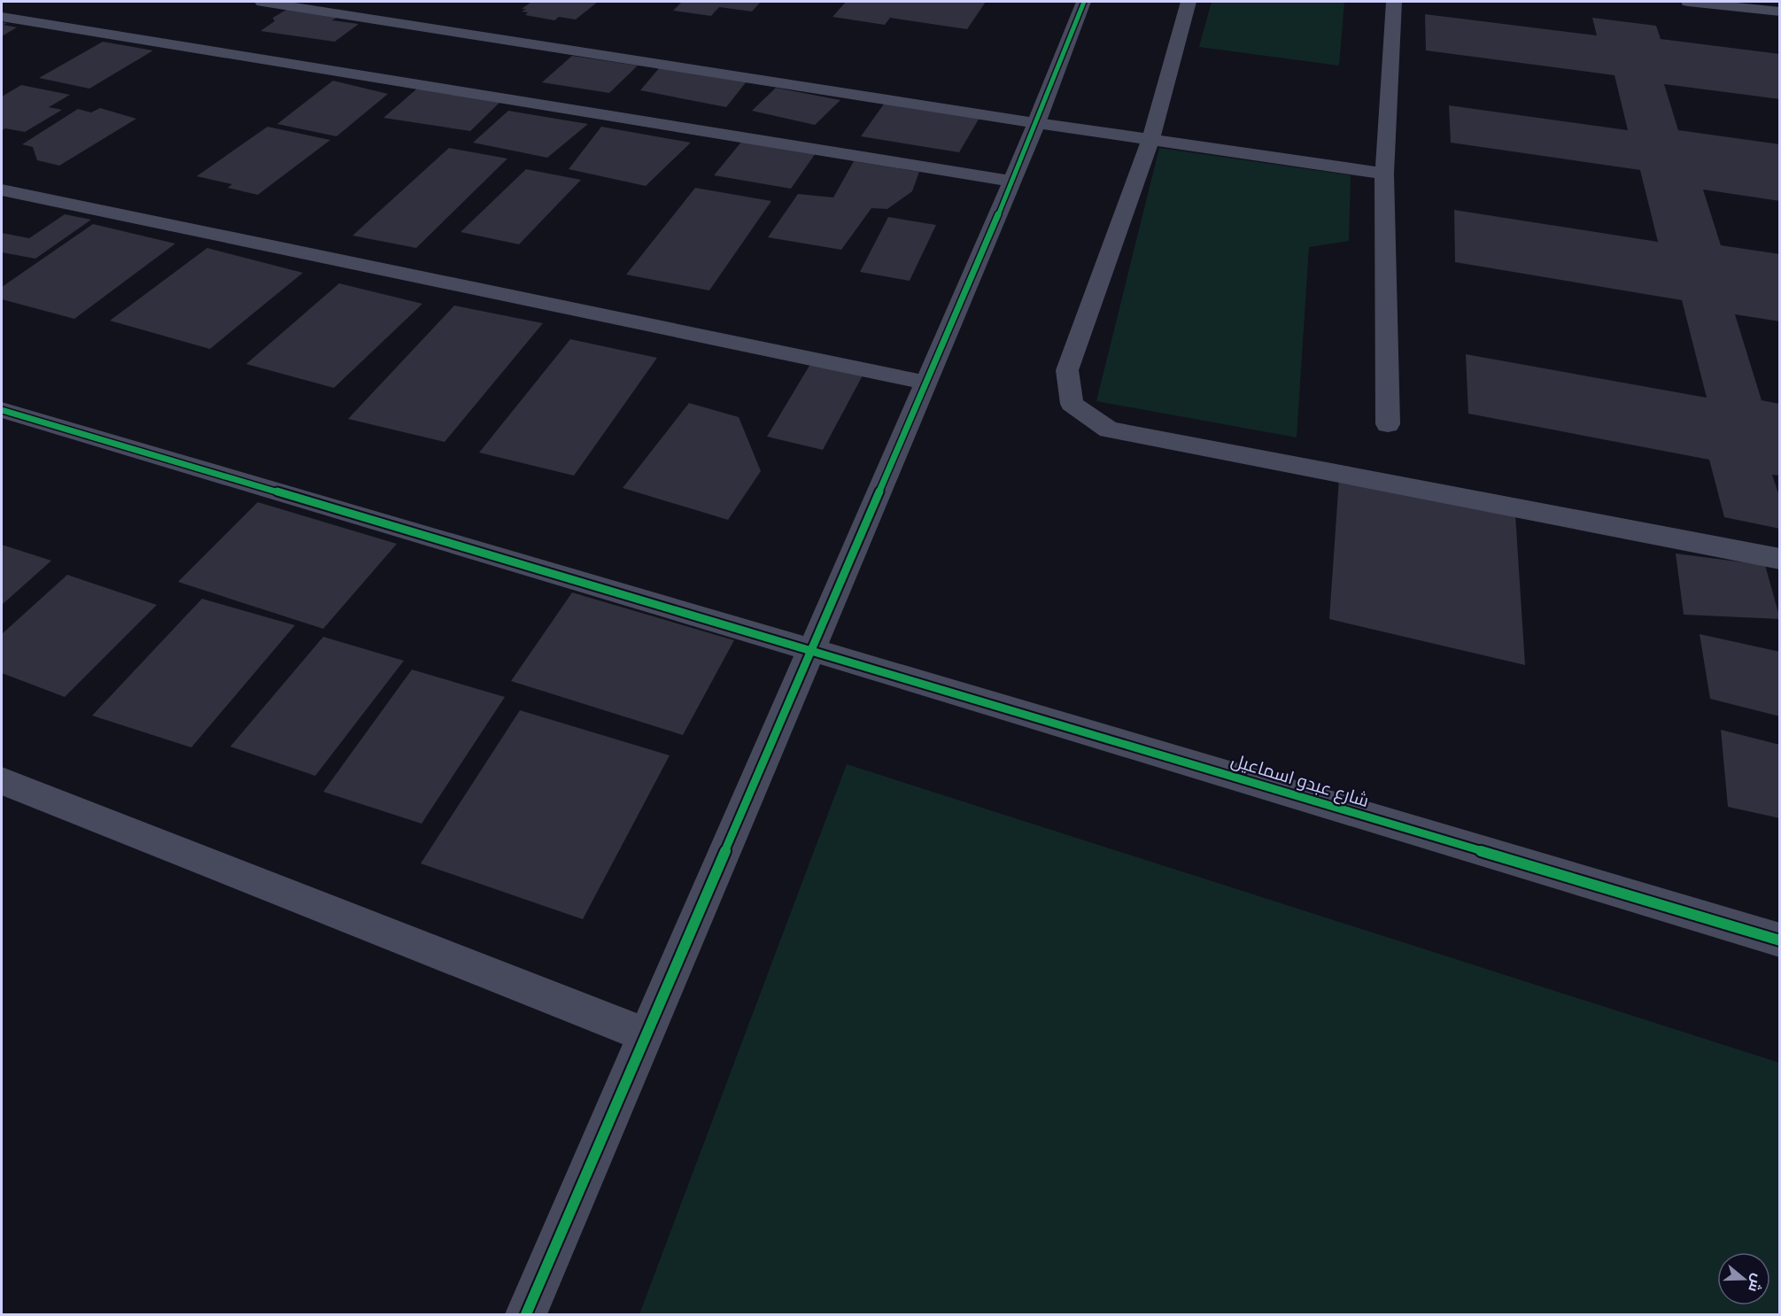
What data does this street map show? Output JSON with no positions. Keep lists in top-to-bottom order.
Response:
{
  "streets": {
    "street": ["شارع عبدو اسماعيل"]
  },
  "north": "right"
}
